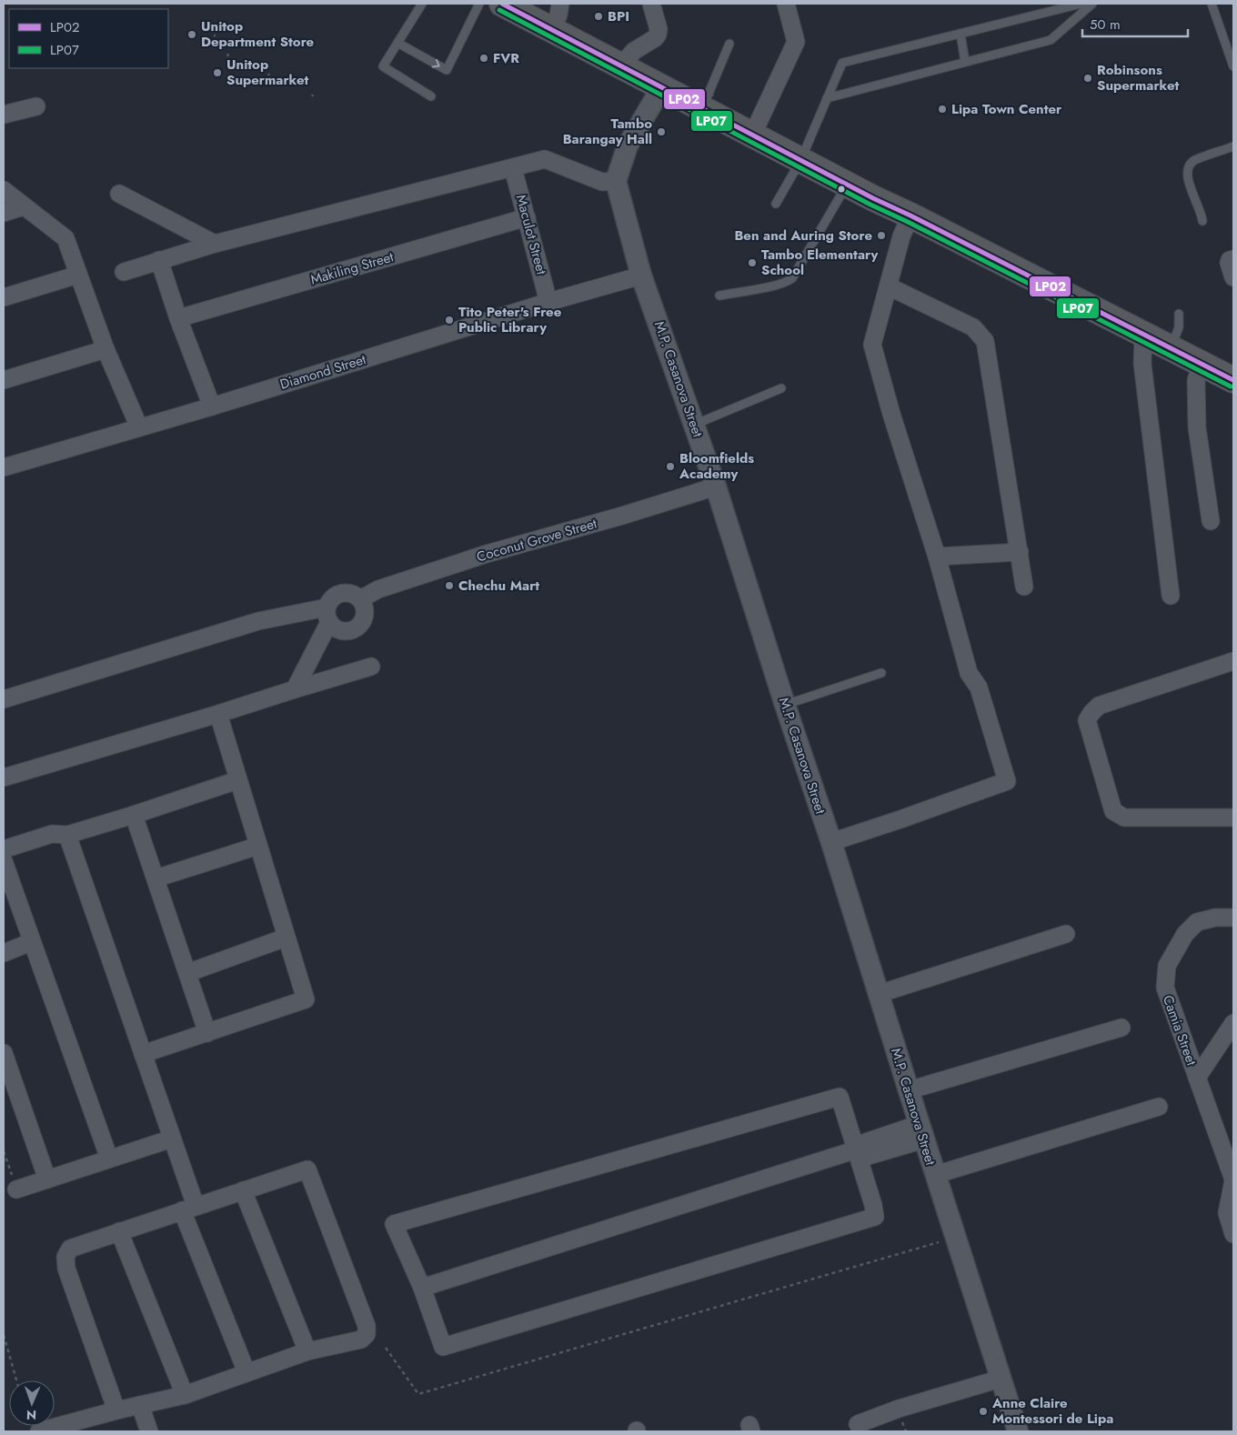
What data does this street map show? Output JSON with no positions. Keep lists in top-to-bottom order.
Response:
{
  "streets": {
    "street": [
      "Maculot Street",
      "Makiling Street",
      "Diamond Street",
      "M.P. Casanova Street",
      "Coconut Grove Street",
      "Camia Street"
    ]
  },
  "crossings": [
    ["Maculot Street", "Makiling Street"],
    ["Maculot Street", "Diamond Street"],
    ["Diamond Street", "M.P. Casanova Street"],
    ["M.P. Casanova Street", "Coconut Grove Street"]
  ],
  "places": [
    "BPI",
    "Unitop Department Store",
    "FVR",
    "Unitop Supermarket",
    "Robinsons Supermarket",
    "Lipa Town Center",
    "Tambo Barangay Hall",
    "Ben and Auring Store",
    "Tambo Elementary School",
    "Tito Peter's Free Public Library",
    "Bloomfields Academy",
    "Chechu Mart",
    "Anne Claire Montessori de Lipa"
  ],
  "lines": ["transit line LP02", "transit line LP07"],
  "legend": ["LP02", "LP07"],
  "scale_bar": "50 m",
  "north": "bottom"
}
